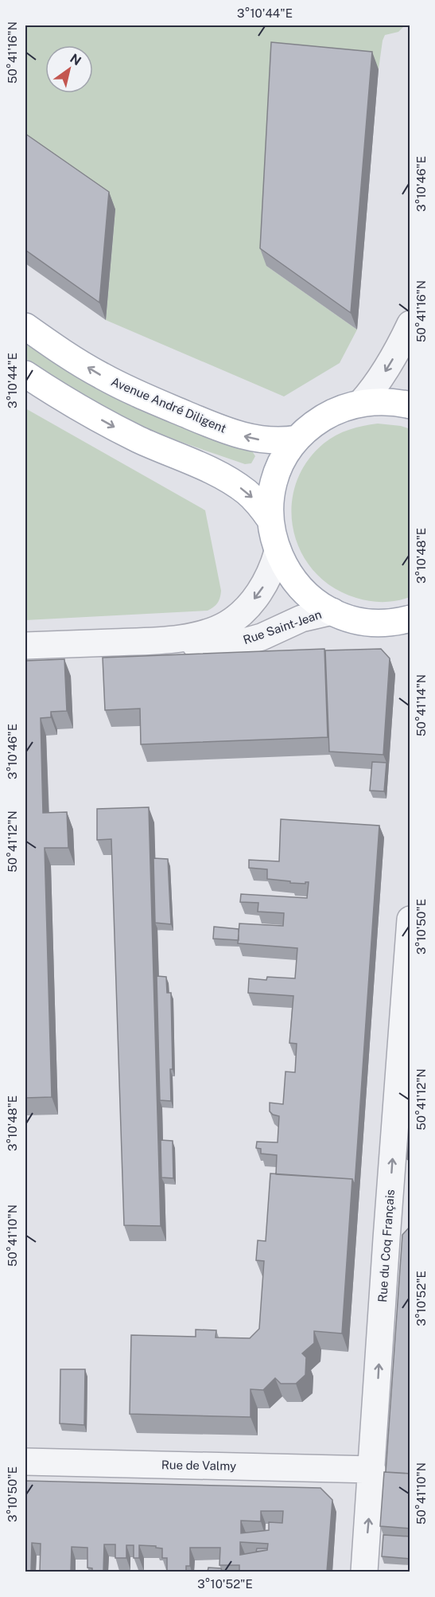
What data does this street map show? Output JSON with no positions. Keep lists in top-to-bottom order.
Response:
{
  "streets": {
    "main road": ["Avenue André Diligent"],
    "street": ["Rue Saint-Jean", "Rue du Coq Français", "Rue de Valmy"]
  },
  "crossings": [
    ["Rue du Coq Français", "Rue de Valmy"]
  ],
  "one_way": ["Rue du Coq Français"],
  "north": "top right",
  "coordinates": [
    "3°10'44\"E",
    "50°41'16\"N",
    "3°10'46\"E",
    "3°10'48\"E",
    "50°41'14\"N",
    "50°41'12\"N",
    "3°10'50\"E",
    "50°41'10\"N",
    "3°10'52\"E"
  ]
}
